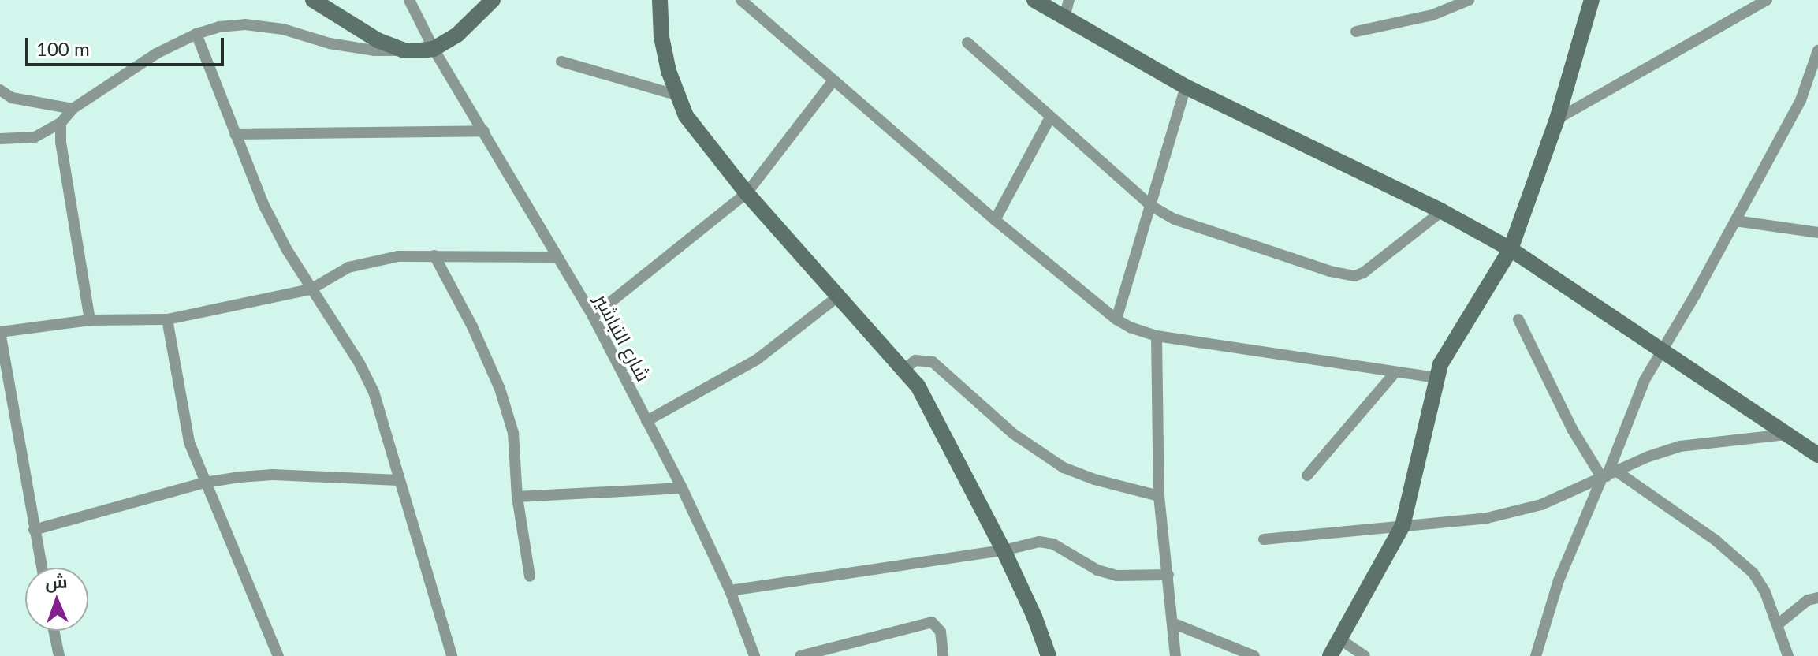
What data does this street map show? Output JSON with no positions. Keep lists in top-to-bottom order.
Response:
{
  "streets": {
    "street": ["شارع التباشير"]
  },
  "scale_bar": "100 m",
  "north": "top"
}
